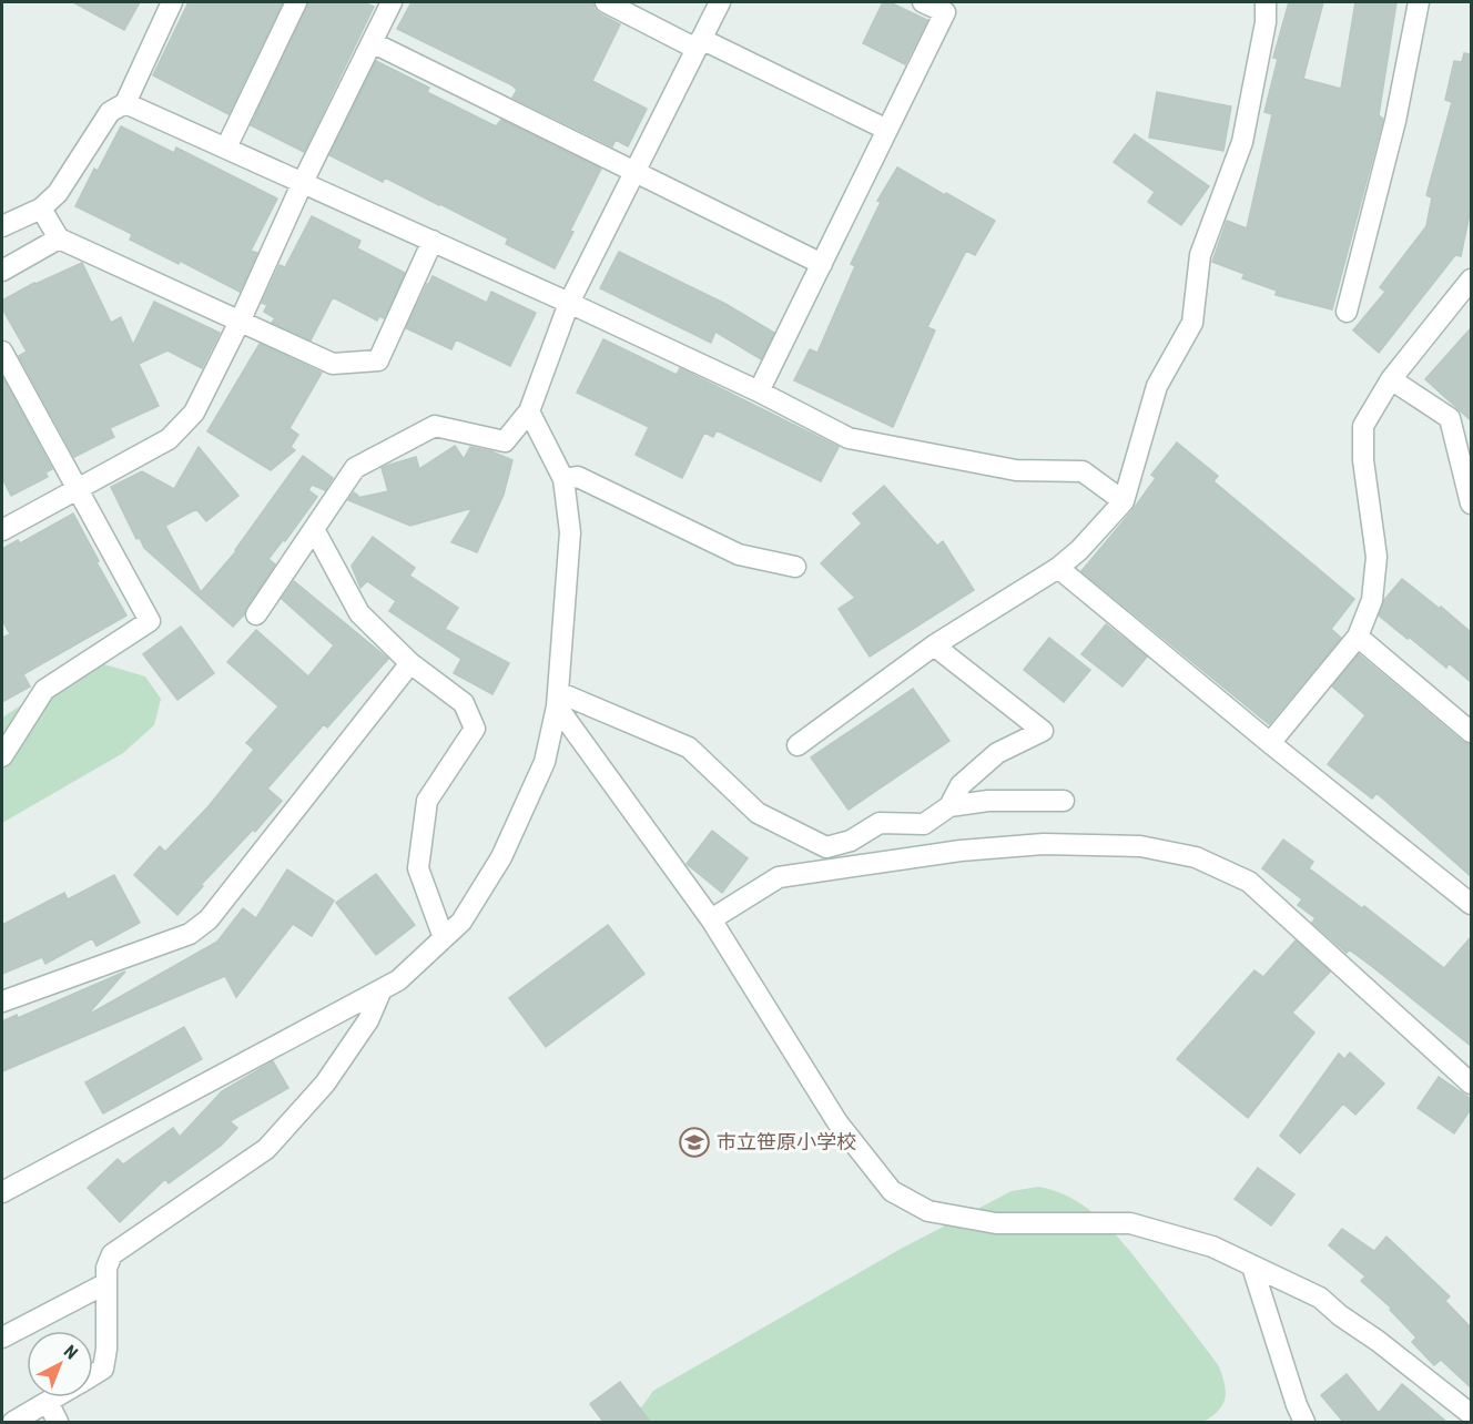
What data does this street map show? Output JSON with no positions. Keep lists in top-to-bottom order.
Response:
{
  "places": {
    "school or university": ["市立笹原小学校"]
  },
  "north": "top right"
}
